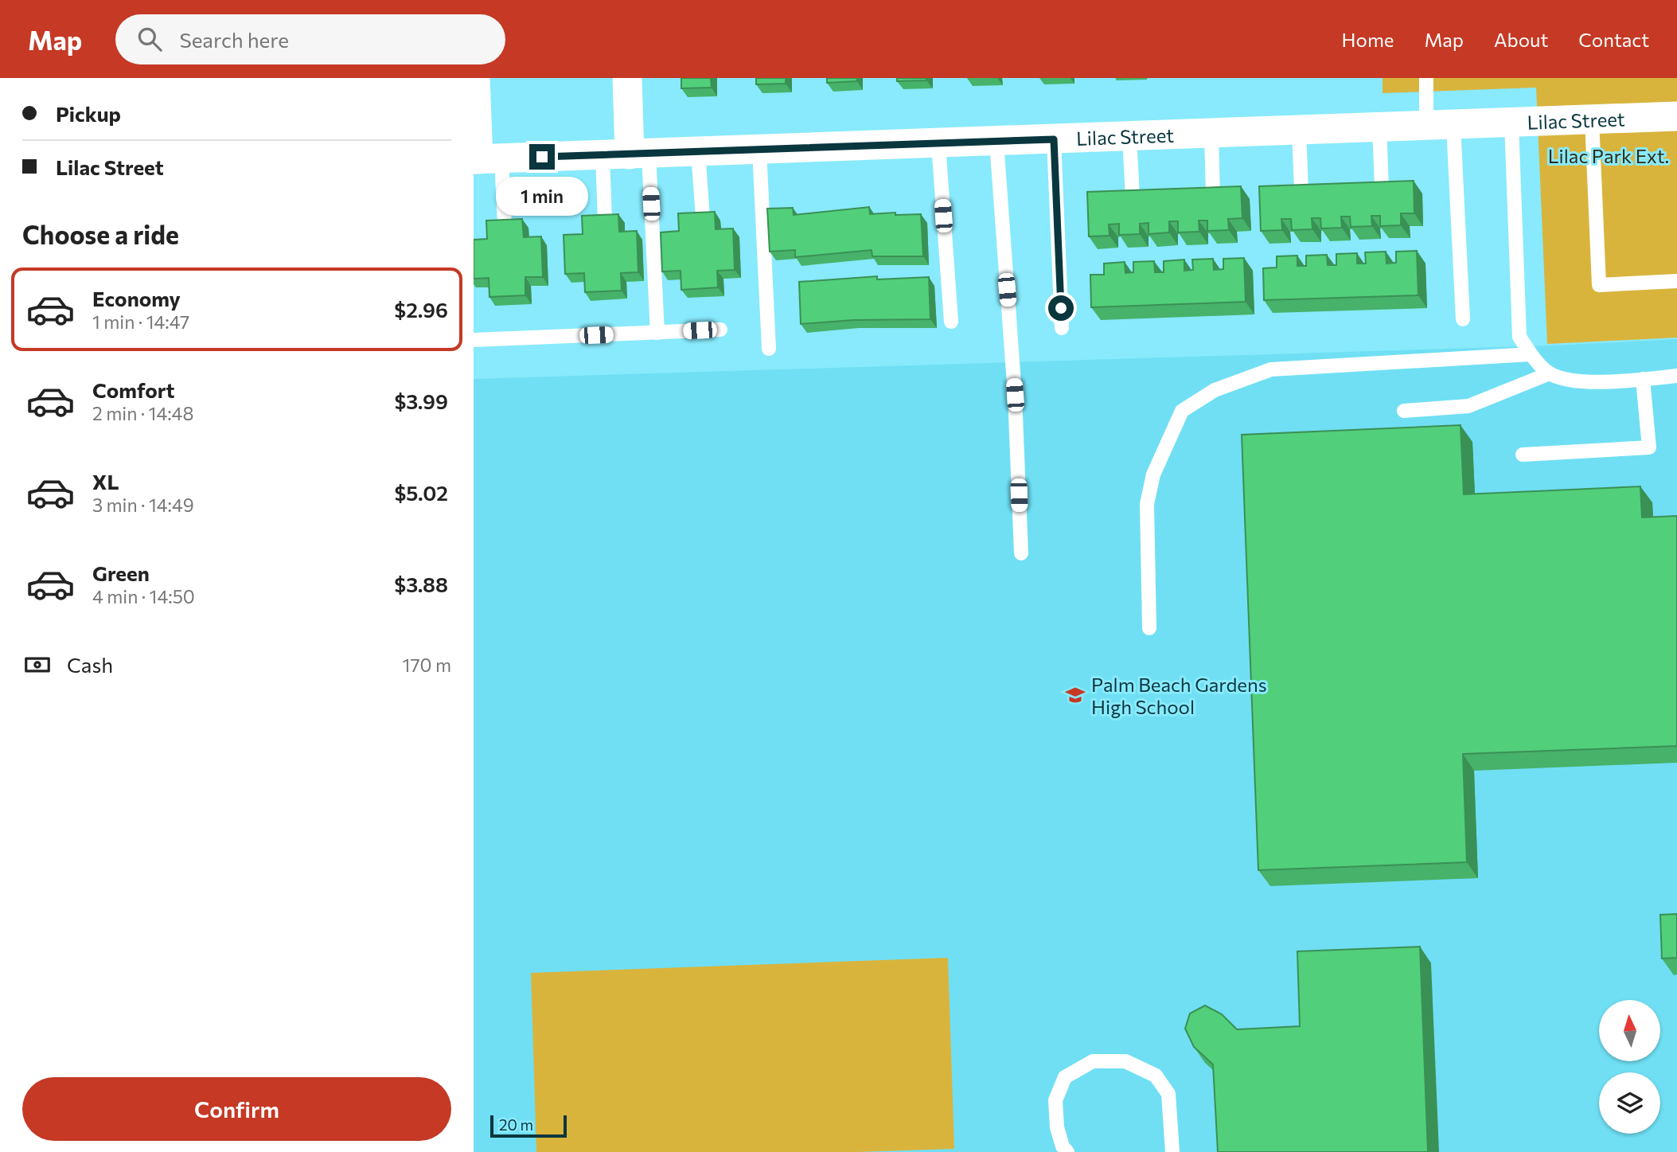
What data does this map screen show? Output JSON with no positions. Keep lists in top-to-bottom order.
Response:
{
  "streets": {
    "street": ["Lilac Street"]
  },
  "parks": ["Lilac Park Ext."],
  "places": {
    "school or university": ["Palm Beach Gardens High School"]
  },
  "scale_bar": "20 m",
  "north": "top",
  "page": {
    "header": "Map",
    "search": "Search here",
    "nav": [
      "Home",
      "Map",
      "About",
      "Contact"
    ],
    "banner": ["Pickup", "Lilac Street"],
    "bubble": "1 min",
    "heading": "Choose a ride",
    "list": [
      {
        "name": "Economy",
        "note": "1 min · 14:47",
        "value": "$2.96"
      },
      {
        "name": "Comfort",
        "note": "2 min · 14:48",
        "value": "$3.99"
      },
      {
        "name": "XL",
        "note": "3 min · 14:49",
        "value": "$5.02"
      },
      {
        "name": "Green",
        "note": "4 min · 14:50",
        "value": "$3.88"
      }
    ],
    "pay": ["Cash", "170 m"],
    "buttons": "Confirm",
    "scale": "20 m"
  }
}
